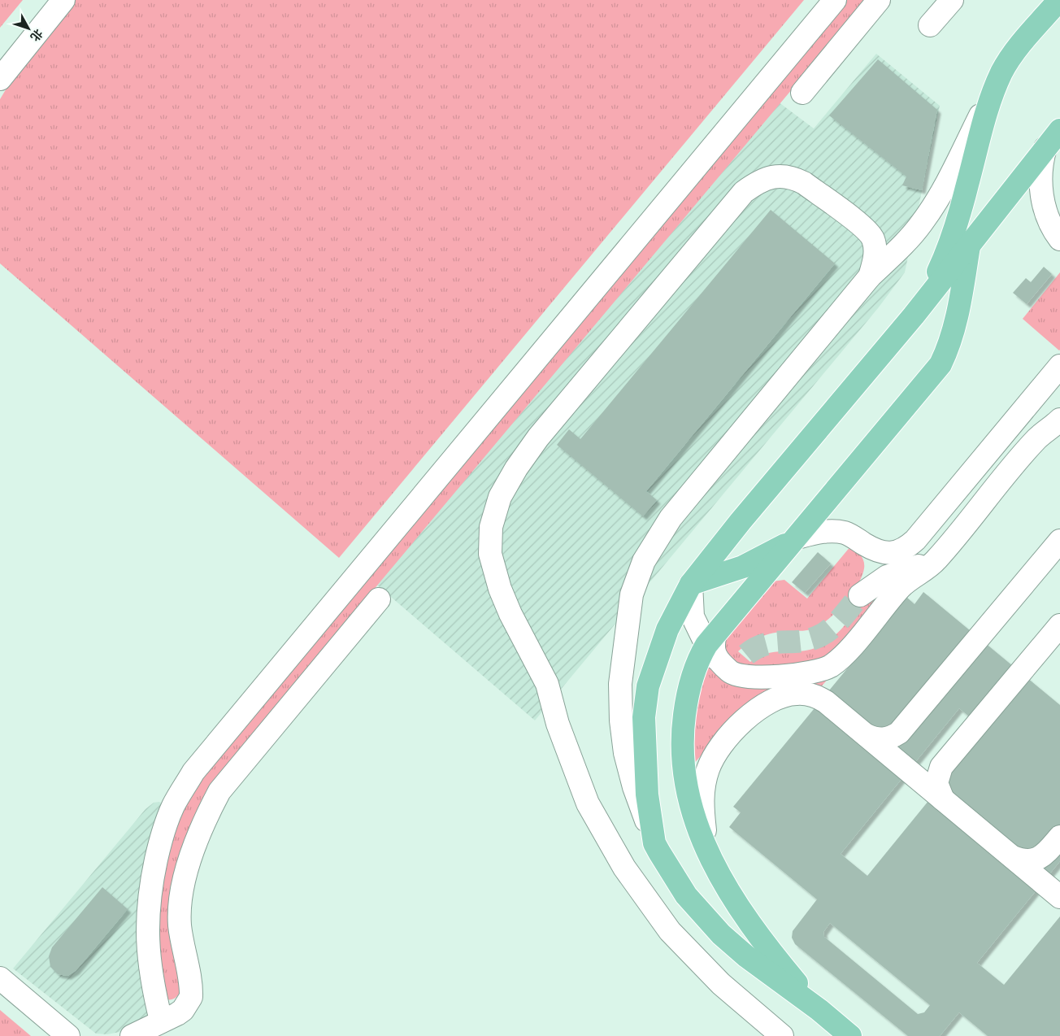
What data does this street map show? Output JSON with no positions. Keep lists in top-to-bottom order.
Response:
{
  "north": "bottom right"
}
